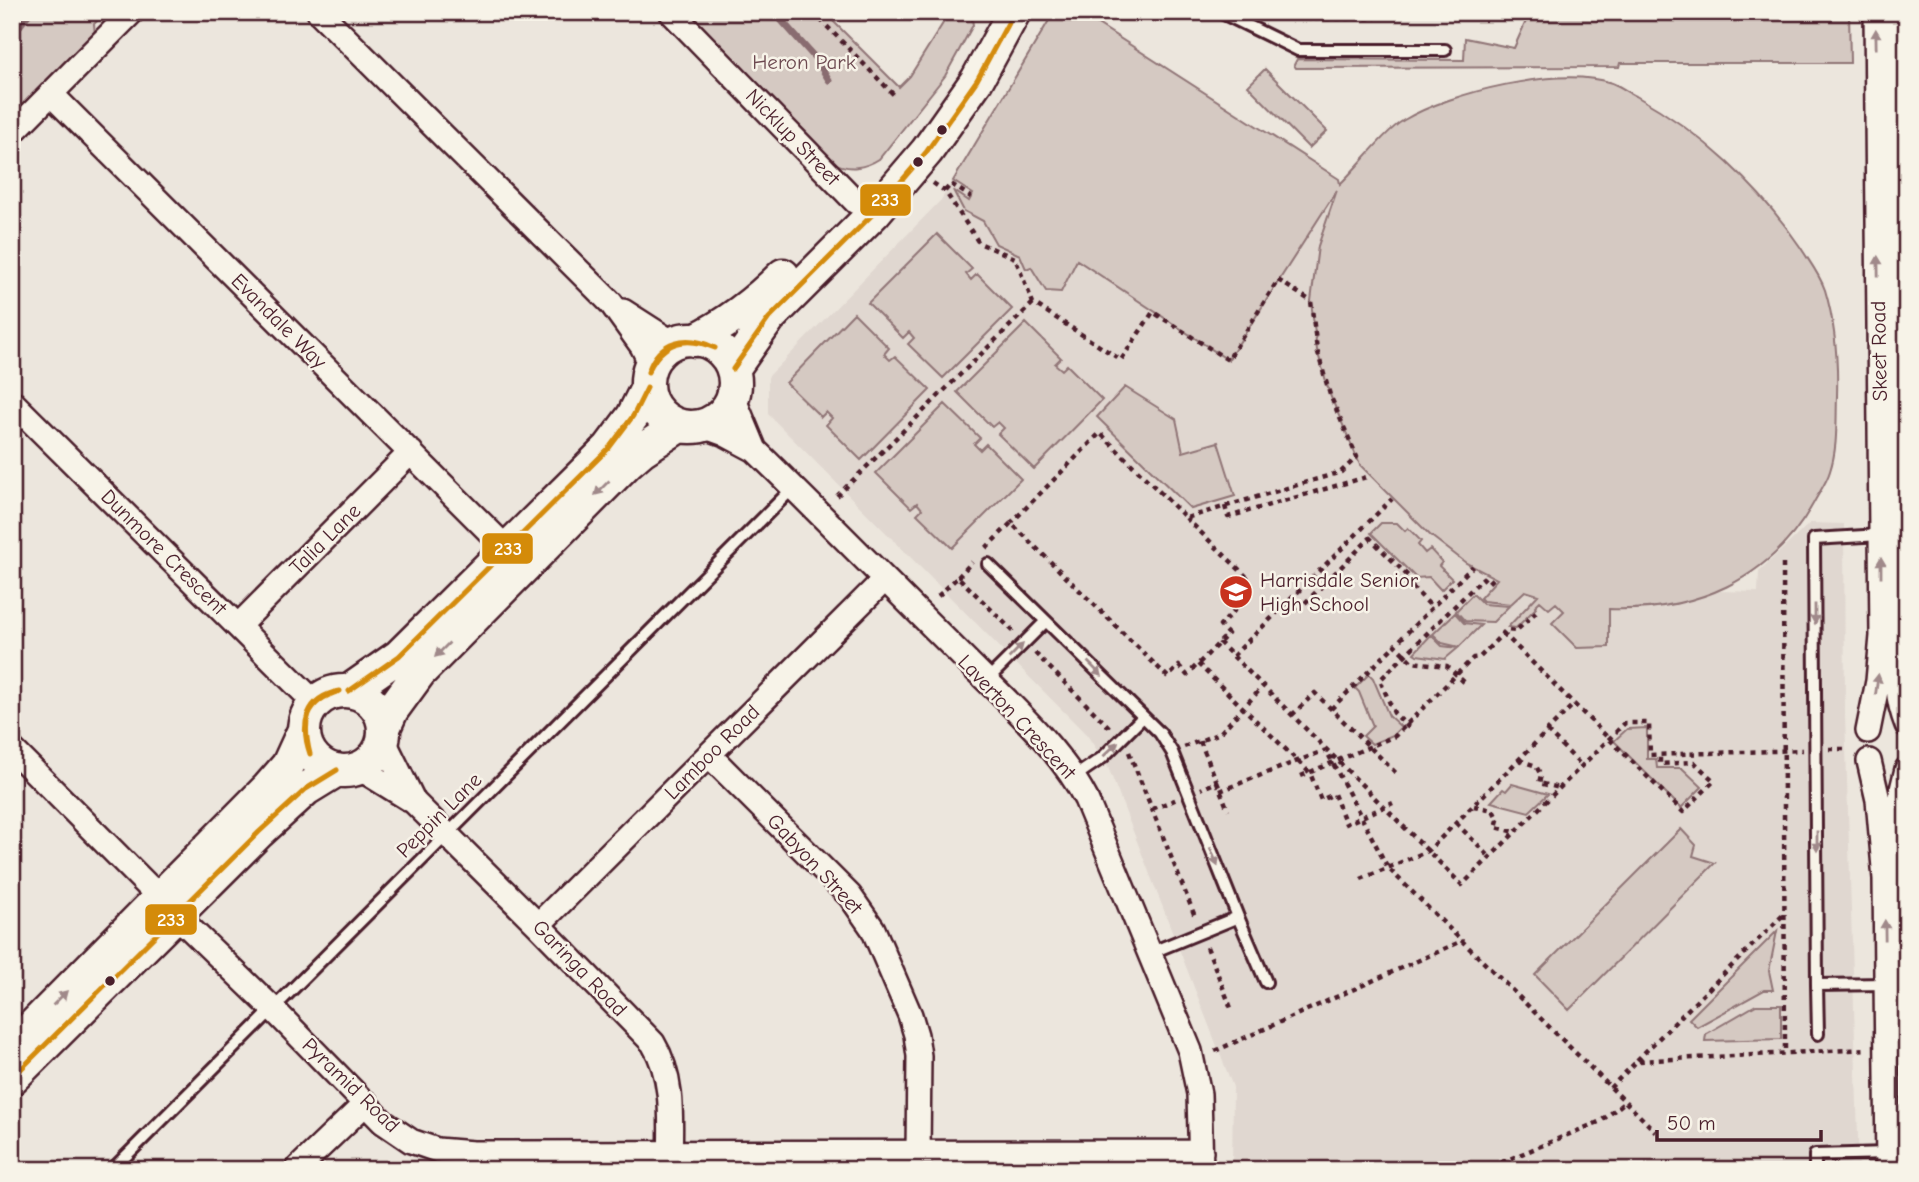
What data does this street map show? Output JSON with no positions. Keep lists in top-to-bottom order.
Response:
{
  "streets": {
    "street": [
      "Nicklup Street",
      "Evandale Way",
      "Skeet Road",
      "Talia Lane",
      "Dunmore Crescent",
      "Laverton Crescent",
      "Lamboo Road",
      "Gabyon Street",
      "Garinga Road",
      "Pyramid Road"
    ],
    "lane": ["Peppin Lane"]
  },
  "crossings": [
    ["Evandale Way", "Talia Lane"],
    ["Talia Lane", "Dunmore Crescent"],
    ["Dunmore Crescent", "Garinga Road"],
    ["Laverton Crescent", "Lamboo Road"],
    ["Laverton Crescent", "Peppin Lane"],
    ["Laverton Crescent", "Pyramid Road"],
    ["Lamboo Road", "Gabyon Street"],
    ["Lamboo Road", "Garinga Road"],
    ["Peppin Lane", "Garinga Road"],
    ["Peppin Lane", "Pyramid Road"],
    ["Gabyon Street", "Pyramid Road"],
    ["Garinga Road", "Pyramid Road"]
  ],
  "parks": ["Heron Park"],
  "places": {
    "school or university": ["Harrisdale Senior High School"]
  },
  "lines": ["transit line 233"],
  "scale_bar": "50 m"
}
